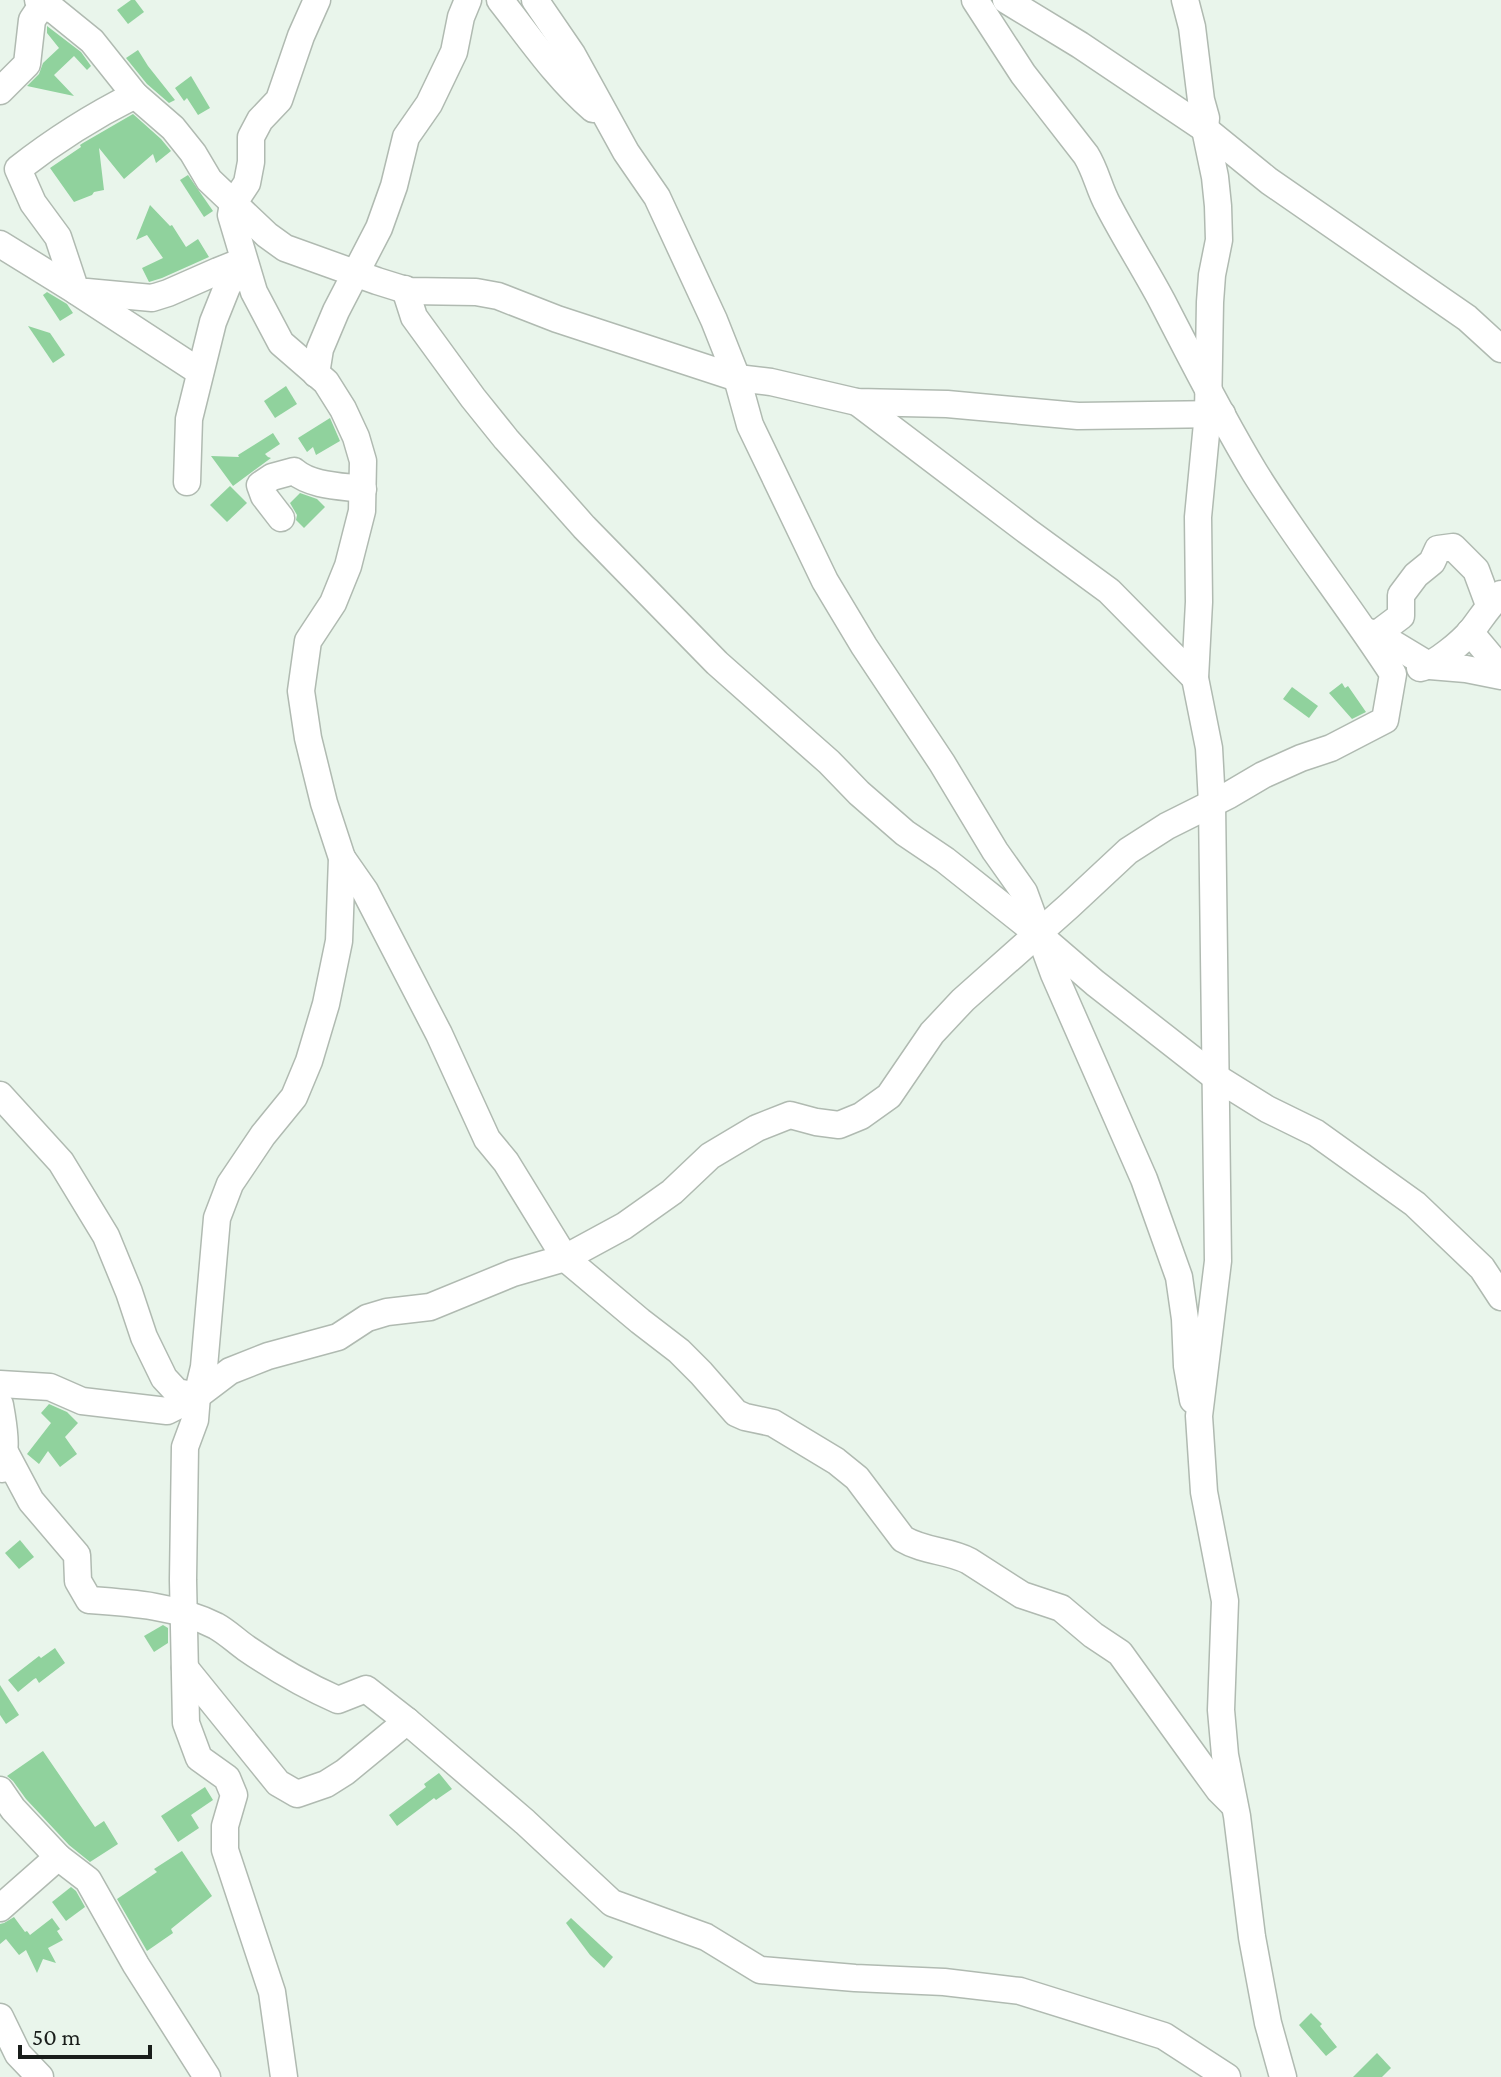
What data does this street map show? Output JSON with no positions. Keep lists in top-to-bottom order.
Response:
{
  "scale_bar": "50 m"
}
